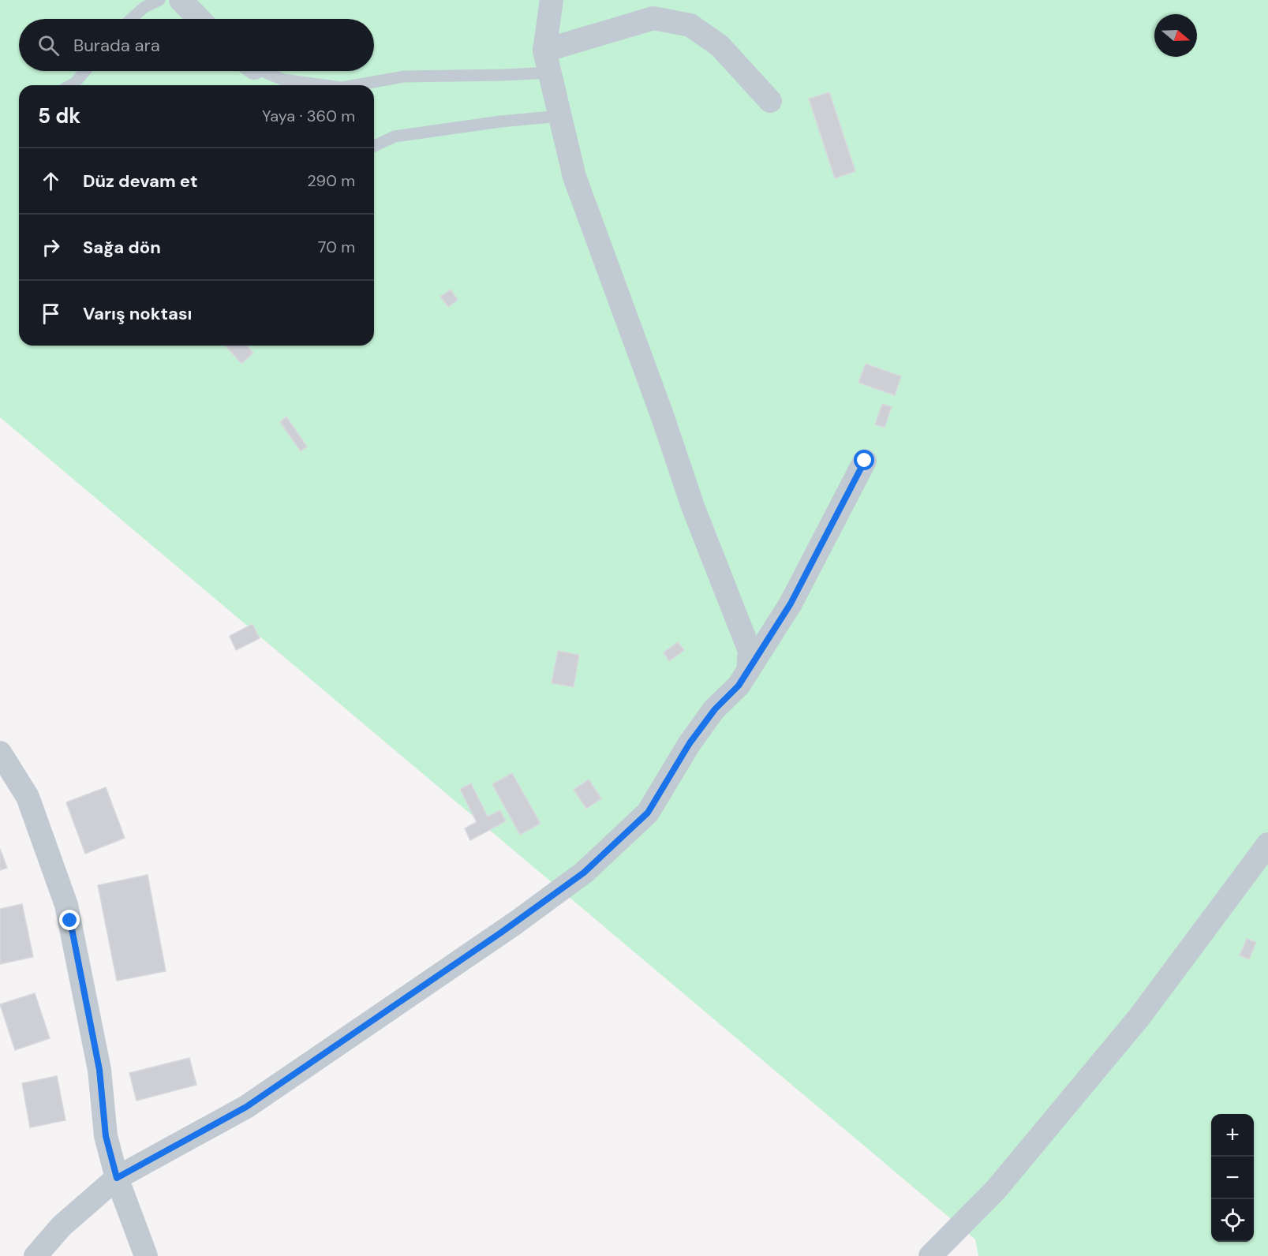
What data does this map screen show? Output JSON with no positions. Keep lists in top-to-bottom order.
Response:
{
  "north": "right",
  "page": {
    "search": "Burada ara",
    "heading": ["5 dk", "Yaya · 360 m"],
    "list": [
      ["Düz devam et", "290 m"],
      ["Sağa dön", "70 m"],
      "Varış noktası"
    ],
    "map_buttons": ["+", "−"]
  }
}
